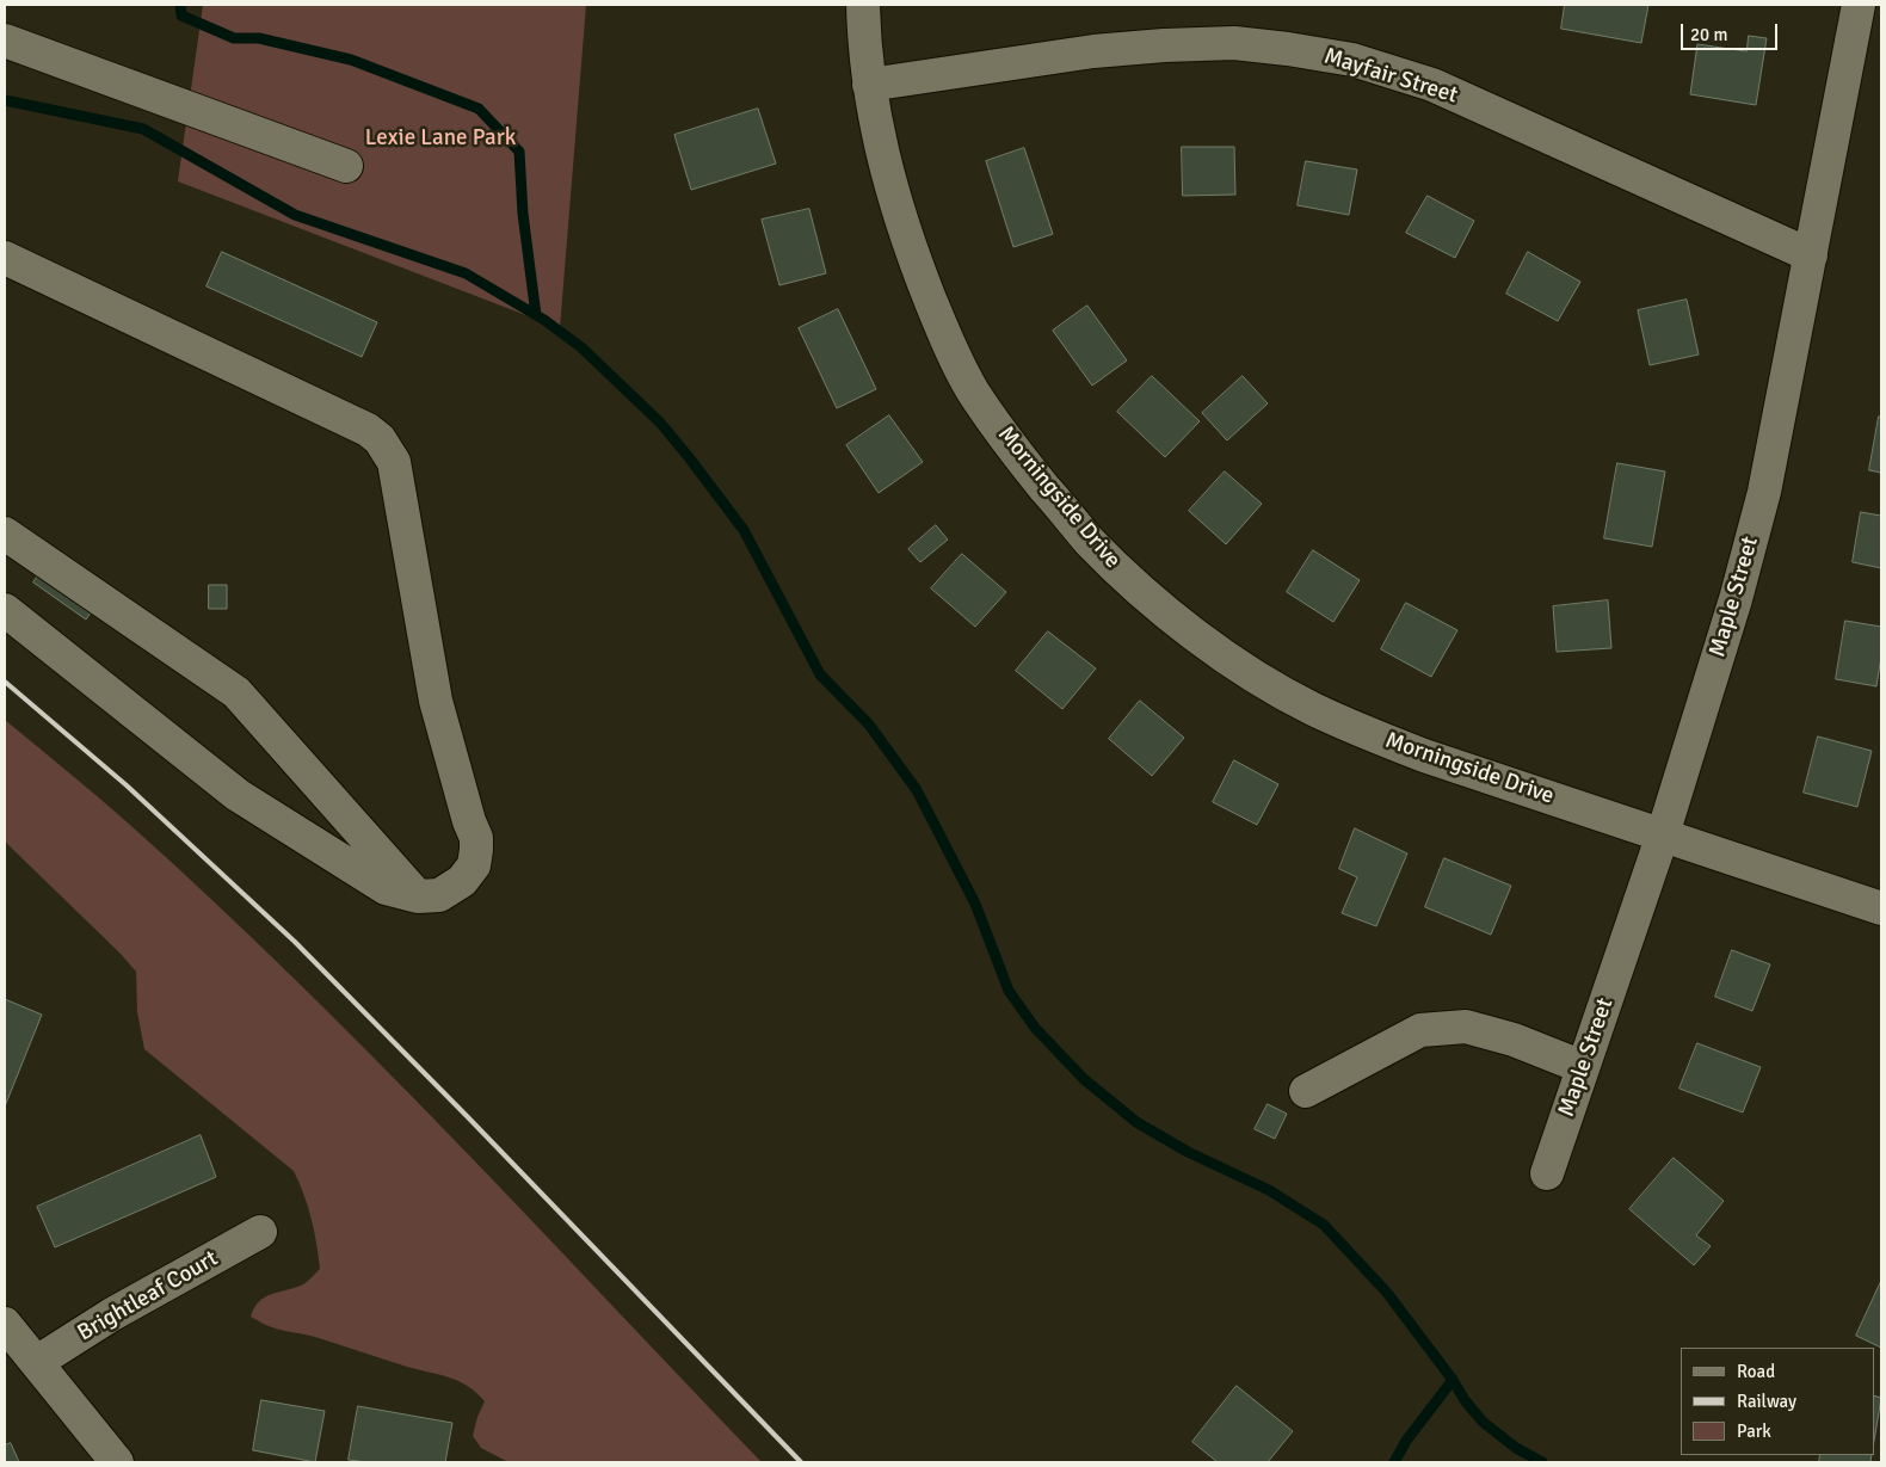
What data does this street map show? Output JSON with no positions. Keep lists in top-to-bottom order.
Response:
{
  "streets": {
    "street": [
      "Mayfair Street",
      "Morningside Drive",
      "Maple Street",
      "Brightleaf Court"
    ]
  },
  "crossings": [
    ["Mayfair Street", "Morningside Drive"],
    ["Mayfair Street", "Maple Street"],
    ["Morningside Drive", "Maple Street"]
  ],
  "parks": ["Lexie Lane Park"],
  "legend": ["Road", "Railway", "Park"],
  "scale_bar": "20 m"
}
